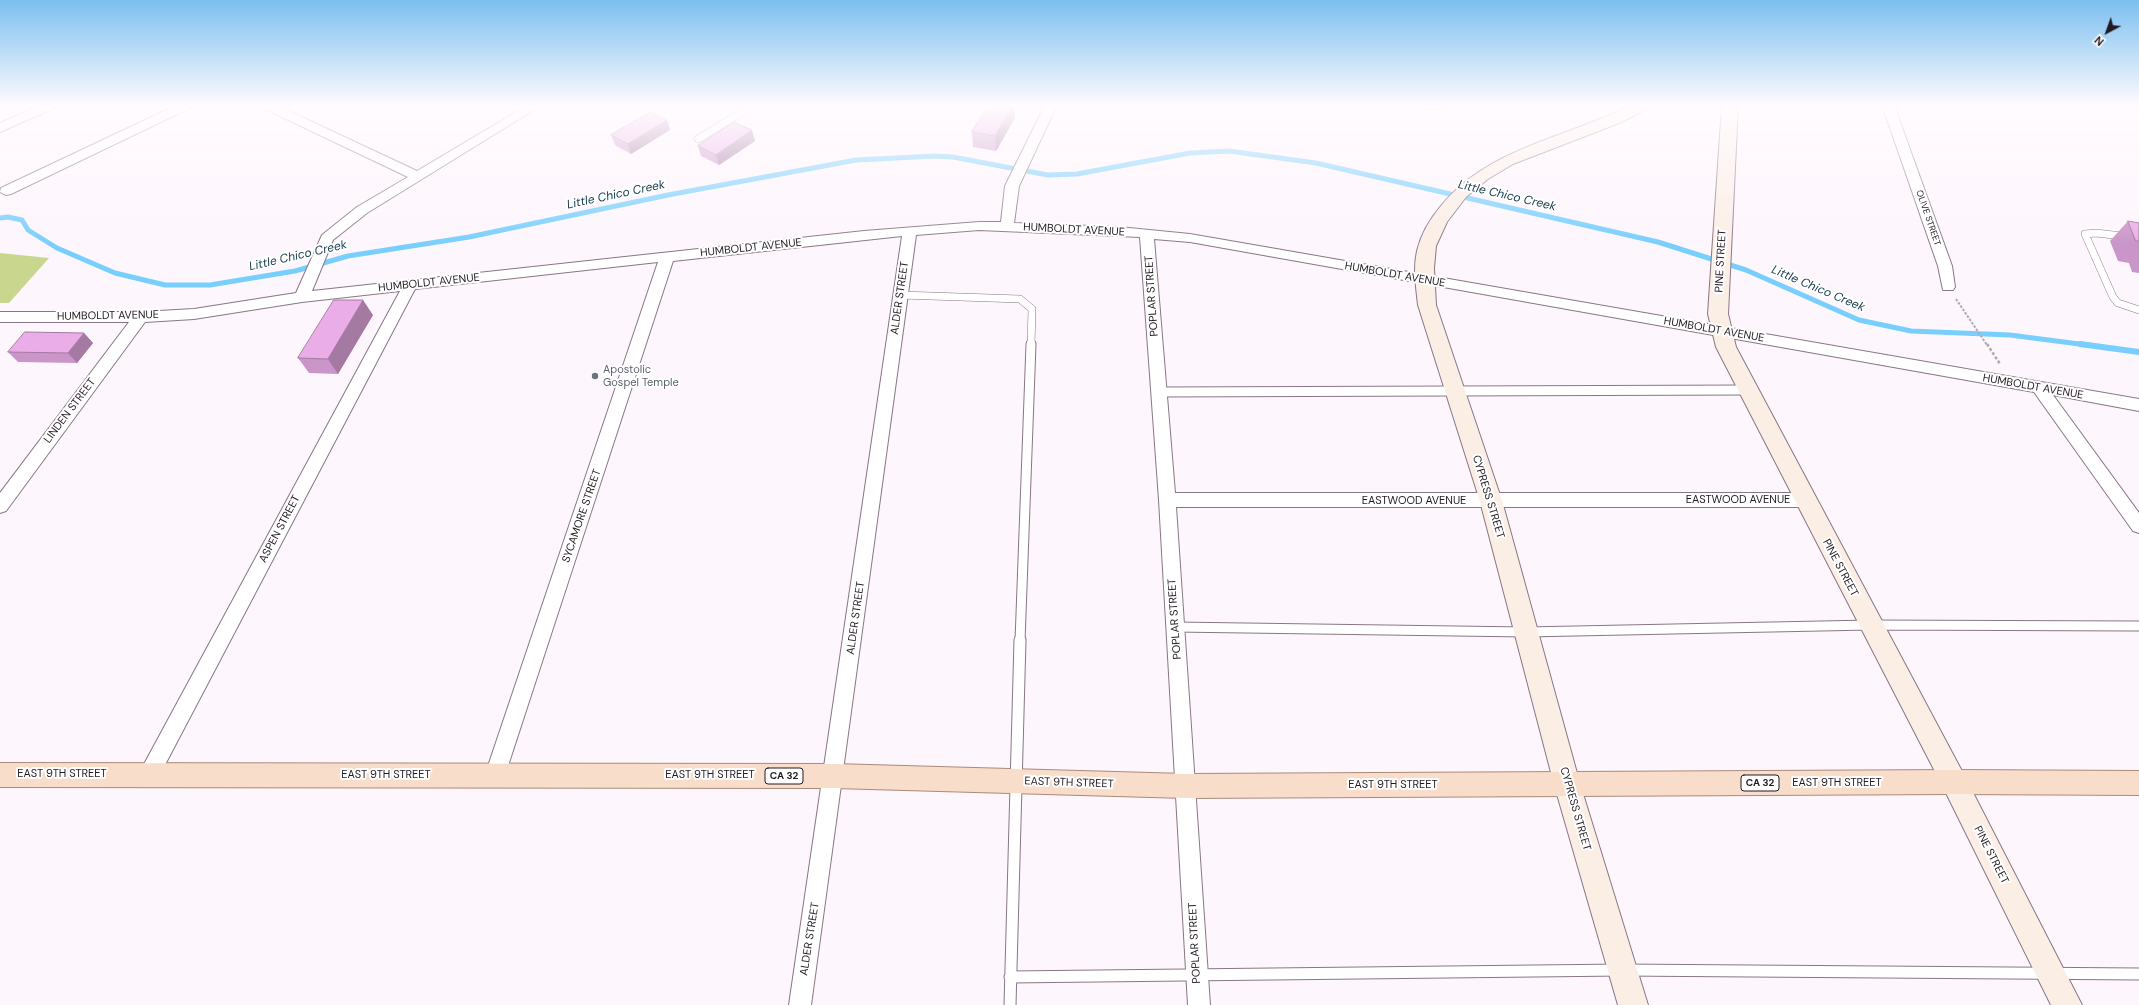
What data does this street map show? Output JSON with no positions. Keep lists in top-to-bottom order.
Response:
{
  "streets": {
    "main road": ["EAST 9TH STREET", "CA 32"],
    "street": [
      "OLIVE STREET",
      "HUMBOLDT AVENUE",
      "PINE STREET",
      "POPLAR STREET",
      "ALDER STREET",
      "LINDEN STREET",
      "CYPRESS STREET",
      "EASTWOOD AVENUE",
      "SYCAMORE STREET",
      "ASPEN STREET"
    ]
  },
  "crossings": [
    ["HUMBOLDT AVENUE", "PINE STREET"],
    ["HUMBOLDT AVENUE", "POPLAR STREET"],
    ["HUMBOLDT AVENUE", "ALDER STREET"],
    ["HUMBOLDT AVENUE", "LINDEN STREET"],
    ["HUMBOLDT AVENUE", "CYPRESS STREET"],
    ["HUMBOLDT AVENUE", "SYCAMORE STREET"],
    ["HUMBOLDT AVENUE", "ASPEN STREET"],
    ["PINE STREET", "EASTWOOD AVENUE"],
    ["PINE STREET", "EAST 9TH STREET"],
    ["POPLAR STREET", "EASTWOOD AVENUE"],
    ["POPLAR STREET", "EAST 9TH STREET"],
    ["ALDER STREET", "EAST 9TH STREET"],
    ["CYPRESS STREET", "EASTWOOD AVENUE"],
    ["CYPRESS STREET", "EAST 9TH STREET"],
    ["SYCAMORE STREET", "EAST 9TH STREET"],
    ["ASPEN STREET", "EAST 9TH STREET"]
  ],
  "water": ["Little Chico Creek"],
  "places": ["Apostolic Gospel Temple"],
  "north": "bottom left"
}
